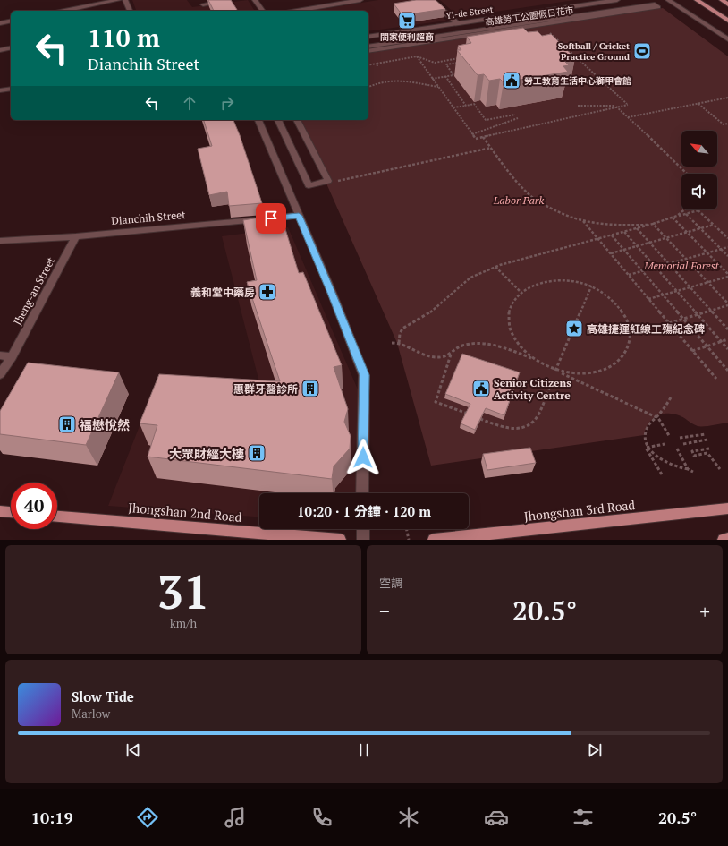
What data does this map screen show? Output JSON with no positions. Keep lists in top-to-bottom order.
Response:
{
  "streets": {
    "main road": ["Jhongshan 3rd Road", "Jhongshan 2nd Road"],
    "street": [
      "Yi-de Street",
      "高雄勞工公園假日花市",
      "Dianchih Street",
      "Jheng-an Street"
    ]
  },
  "crossings": [
    ["Dianchih Street", "Jheng-an Street"]
  ],
  "parks": ["Labor Park", "Memorial Forest"],
  "places": {
    "supermarket": ["閤家便利超商"],
    "sports": ["Softball / Cricket Practice Ground"],
    "public building": ["勞工教育生活中心獅甲會館", "Senior Citizens Activity Centre"],
    "pharmacy": ["義和堂中藥房"],
    "place": ["高雄捷運紅線工殤紀念碑"],
    "building": ["惠群牙醫診所", "福懋悅然", "大眾財經大樓"]
  },
  "north": "top left",
  "page": {
    "turn": ["110 m", "Dianchih Street"],
    "limit": "40",
    "trip": "10:20 · 1 分鐘 · 120 m",
    "tile": [
      ["31", "km/h"],
      "空調"
    ],
    "heat": ["−", "20.5°", "+"],
    "song": ["Slow Tide", "Marlow"],
    "tabs": ["10:19", "20.5°"]
  }
}
